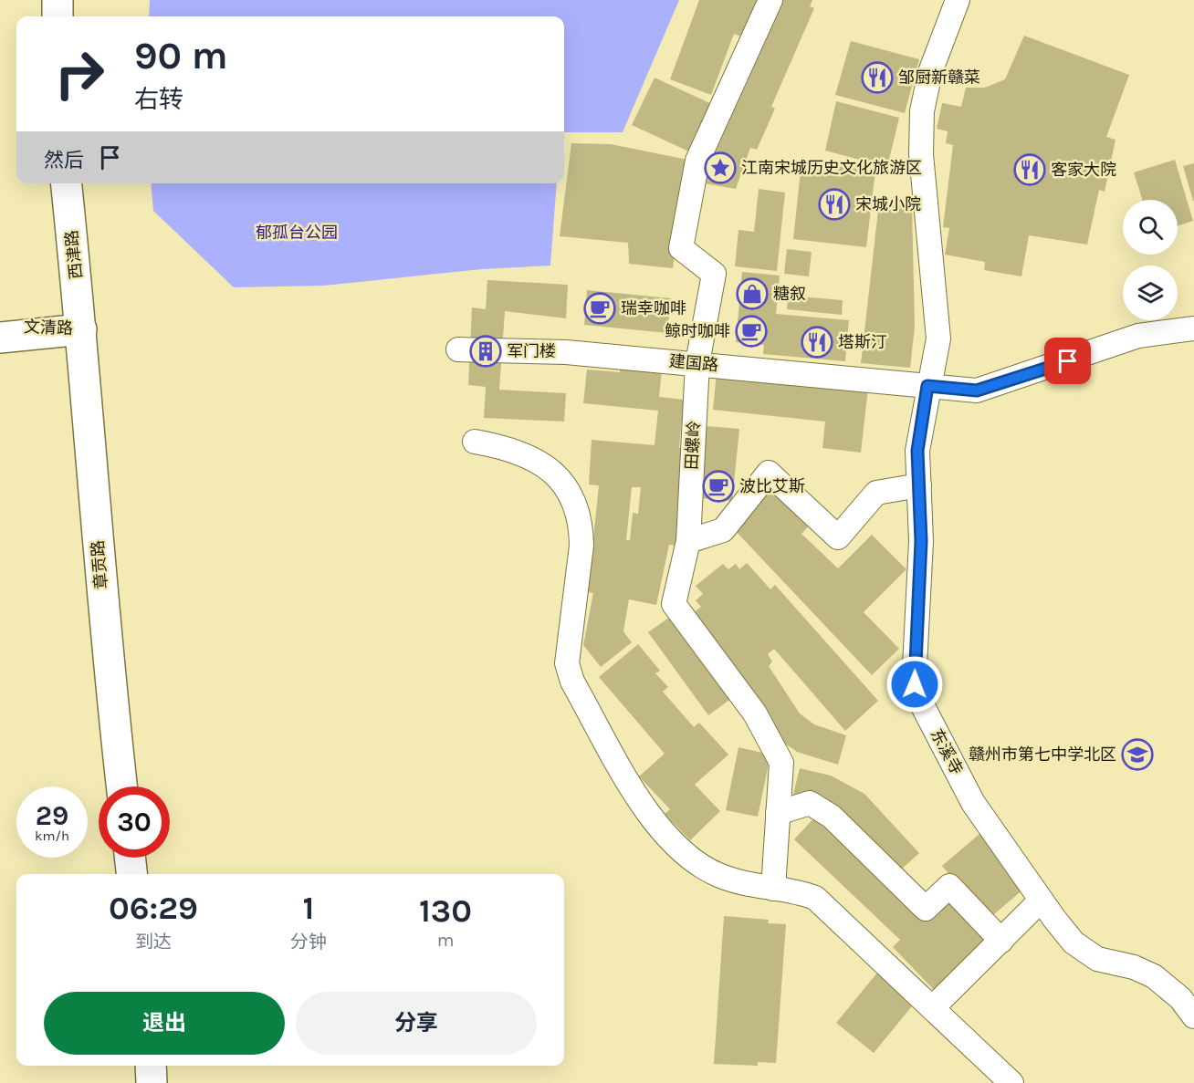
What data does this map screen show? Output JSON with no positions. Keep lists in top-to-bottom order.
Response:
{
  "streets": {
    "main road": ["西津路", "文清路", "章贡路"],
    "street": ["建国路", "田螺岭", "东溪寺"]
  },
  "crossings": [
    ["西津路", "文清路"],
    ["西津路", "章贡路"],
    ["文清路", "章贡路"],
    ["建国路", "田螺岭"],
    ["建国路", "东溪寺"]
  ],
  "parks": ["郁孤台公园"],
  "places": {
    "restaurant": [
      "邹厨新赣菜",
      "客家大院",
      "宋城小院",
      "塔斯汀"
    ],
    "place": ["江南宋城历史文化旅游区"],
    "shop": ["糖叙"],
    "cafe": ["瑞幸咖啡", "鲸时咖啡", "波比艾斯"],
    "building": ["军门楼"],
    "school or university": ["赣州市第七中学北区"]
  },
  "page": {
    "turn": ["90 m", "右转"],
    "then": "然后",
    "speed": "29 km/h",
    "limit": "30",
    "eta": [
      "06:29",
      "到达",
      "1",
      "分钟",
      "130",
      "m"
    ],
    "buttons": ["退出", "分享"]
  }
}
